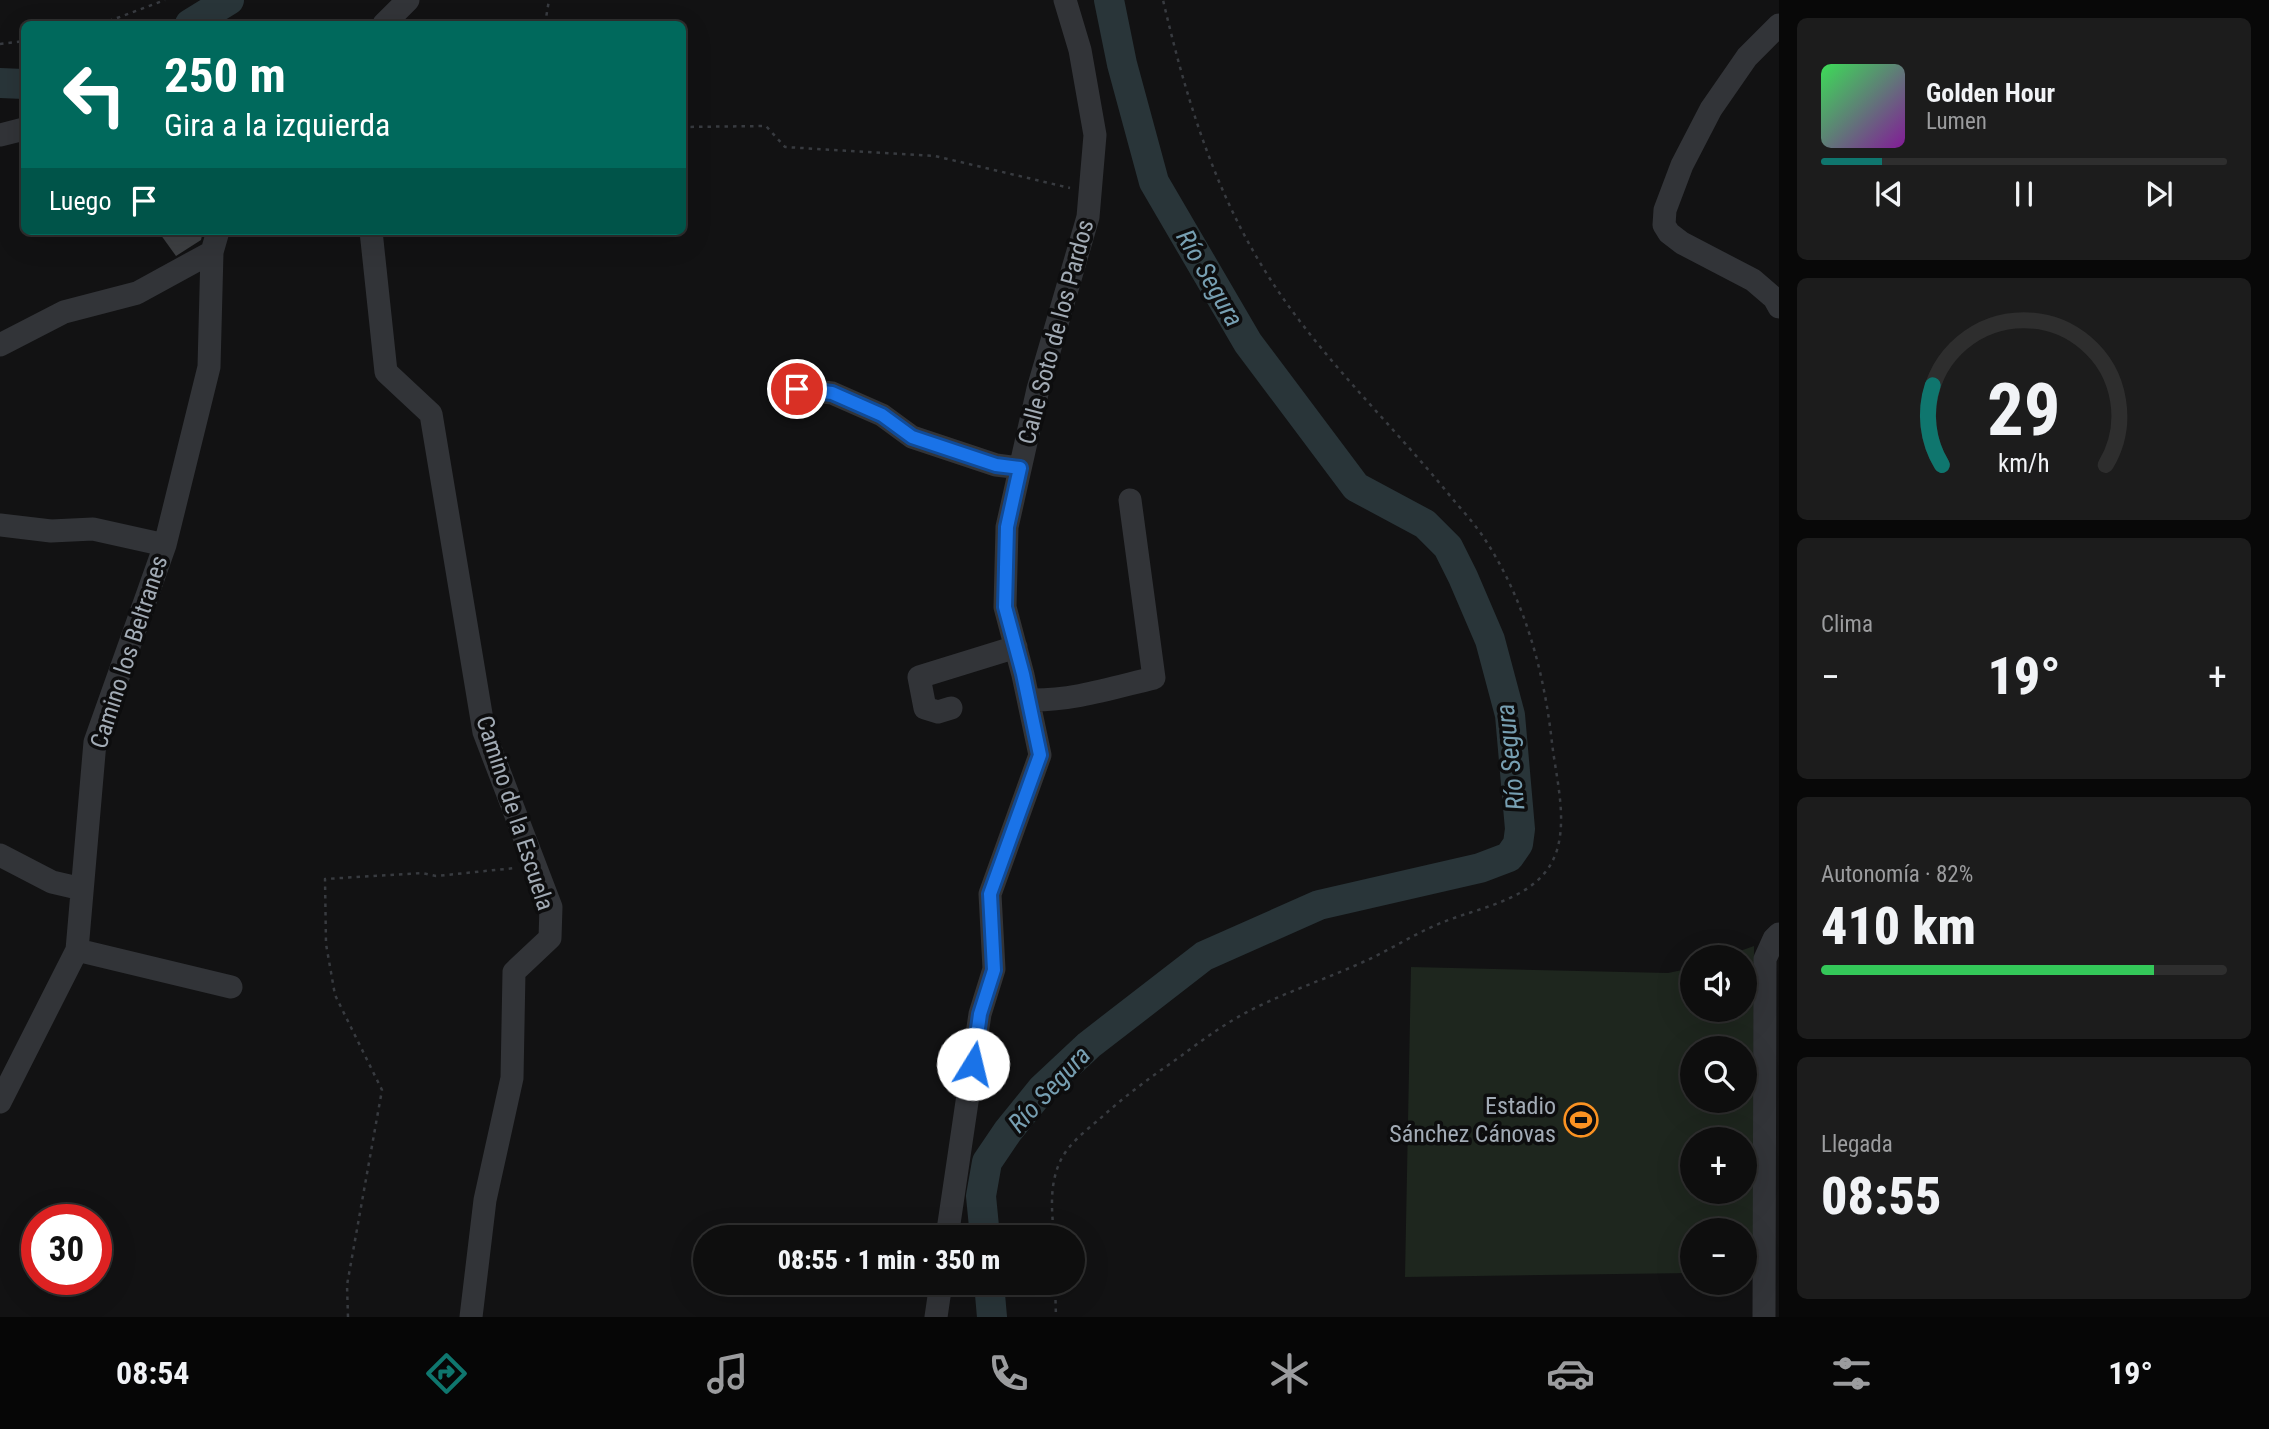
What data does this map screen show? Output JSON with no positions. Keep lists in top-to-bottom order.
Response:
{
  "streets": {
    "street": ["Calle Soto de los Pardos", "Camino los Beltranes", "Camino de la Escuela"]
  },
  "water": ["Río Segura"],
  "places": {
    "sports": ["Estadio Sánchez Cánovas"]
  },
  "page": {
    "turn": ["250 m", "Gira a la izquierda"],
    "song": ["Golden Hour", "Lumen"],
    "then": "Luego",
    "tile": [
      "Clima",
      ["Autonomía · 82%", "410 km"],
      ["Llegada", "08:55"]
    ],
    "heat": ["−", "19°", "+"],
    "map_buttons": ["+", "−"],
    "limit": "30",
    "trip": "08:55 · 1 min · 350 m",
    "tabs": ["08:54", "19°"],
    "gauge": ["29", "km/h"]
  }
}
